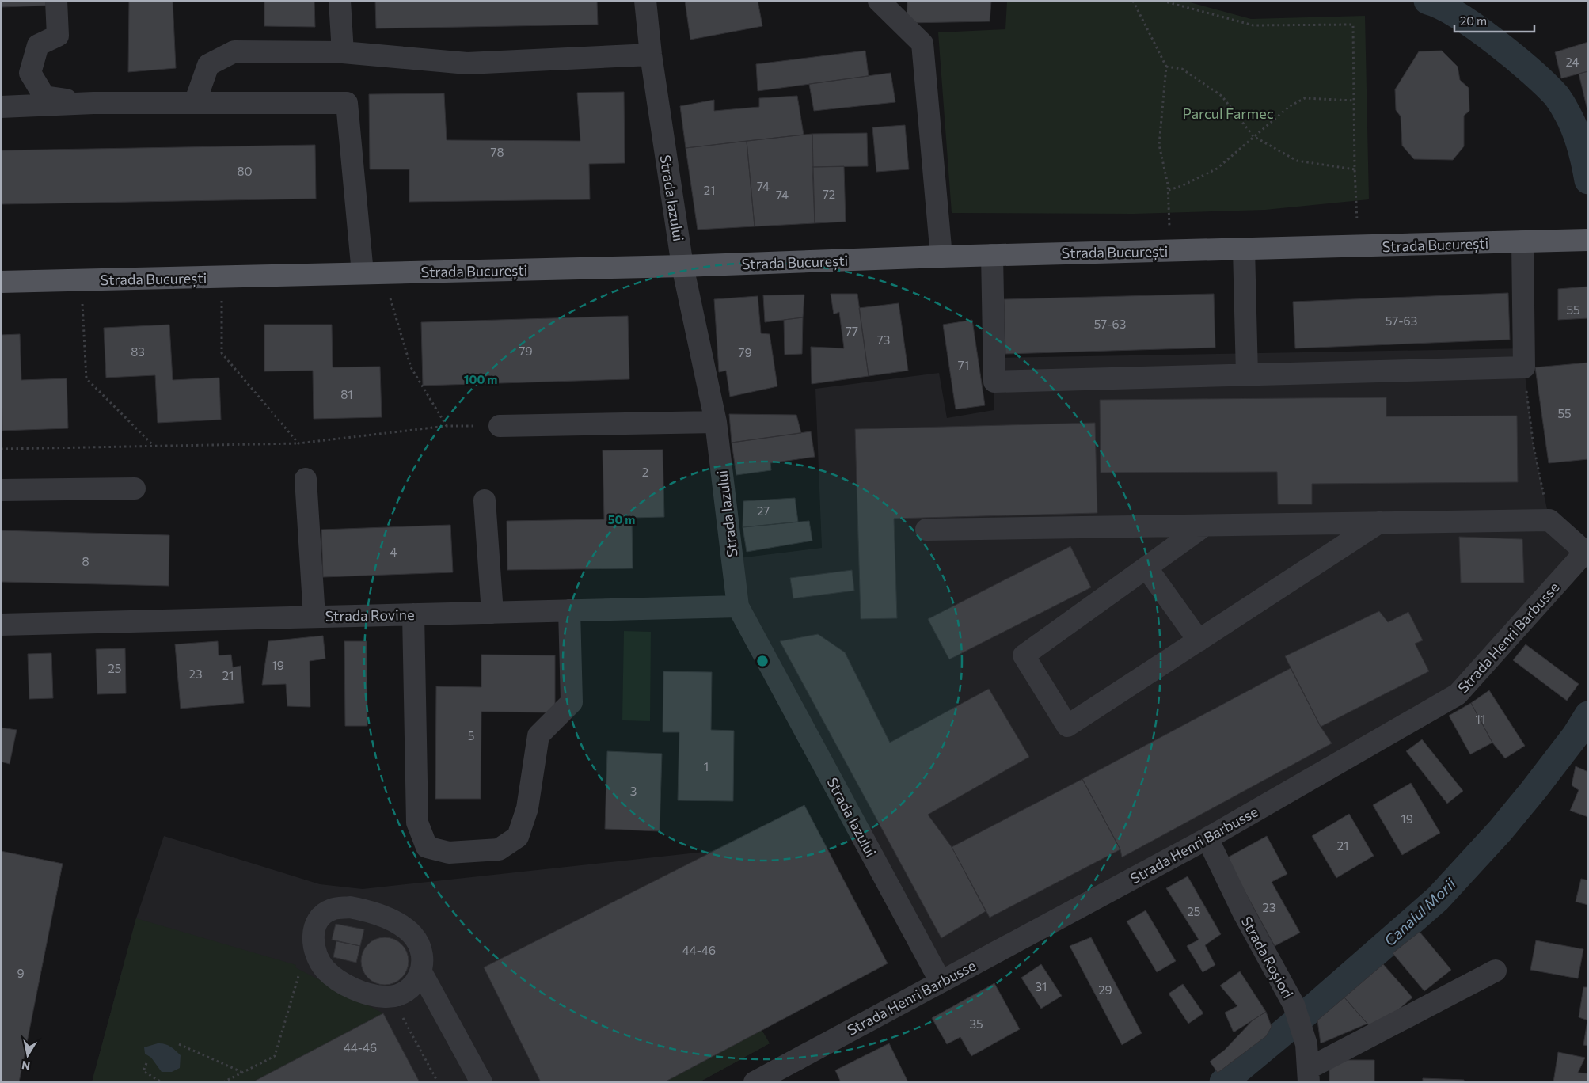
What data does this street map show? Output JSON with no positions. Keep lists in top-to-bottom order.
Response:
{
  "streets": {
    "main road": ["Strada București"],
    "street": [
      "Strada Iazului",
      "Strada Rovine",
      "Strada Henri Barbusse",
      "Strada Roșiori"
    ]
  },
  "crossings": [
    ["Strada Iazului", "Strada București"],
    ["Strada Iazului", "Strada Rovine"],
    ["Strada Iazului", "Strada Henri Barbusse"],
    ["Strada Henri Barbusse", "Strada Roșiori"]
  ],
  "water": ["Canalul Morii"],
  "parks": ["Parcul Farmec"],
  "house_numbers": [
    "24",
    "78",
    "80",
    "74",
    "21",
    "72",
    "74",
    "55",
    "57-63",
    "57-63",
    "77",
    "73",
    "79",
    "83",
    "79",
    "71",
    "81",
    "55",
    "2",
    "27",
    "4",
    "8",
    "19",
    "25",
    "23",
    "21",
    "11",
    "5",
    "1",
    "3",
    "19",
    "21",
    "23",
    "25",
    "44-46",
    "9",
    "31",
    "29",
    "35",
    "44-46"
  ],
  "scale_bar": "20 m",
  "north": "bottom",
  "rings": ["100 m", "50 m"]
}
